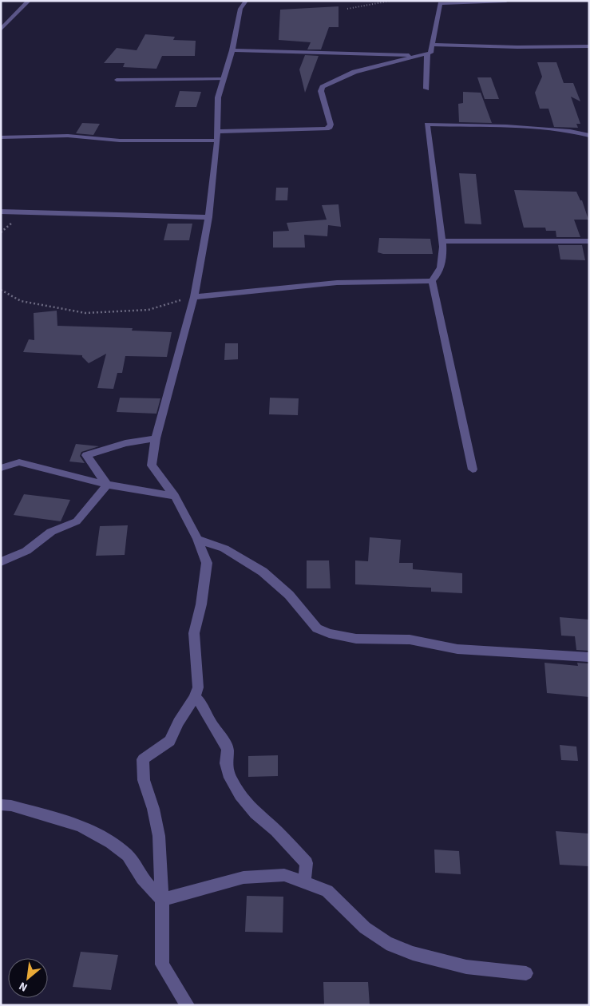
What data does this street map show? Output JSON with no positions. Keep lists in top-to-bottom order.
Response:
{
  "north": "bottom left"
}
